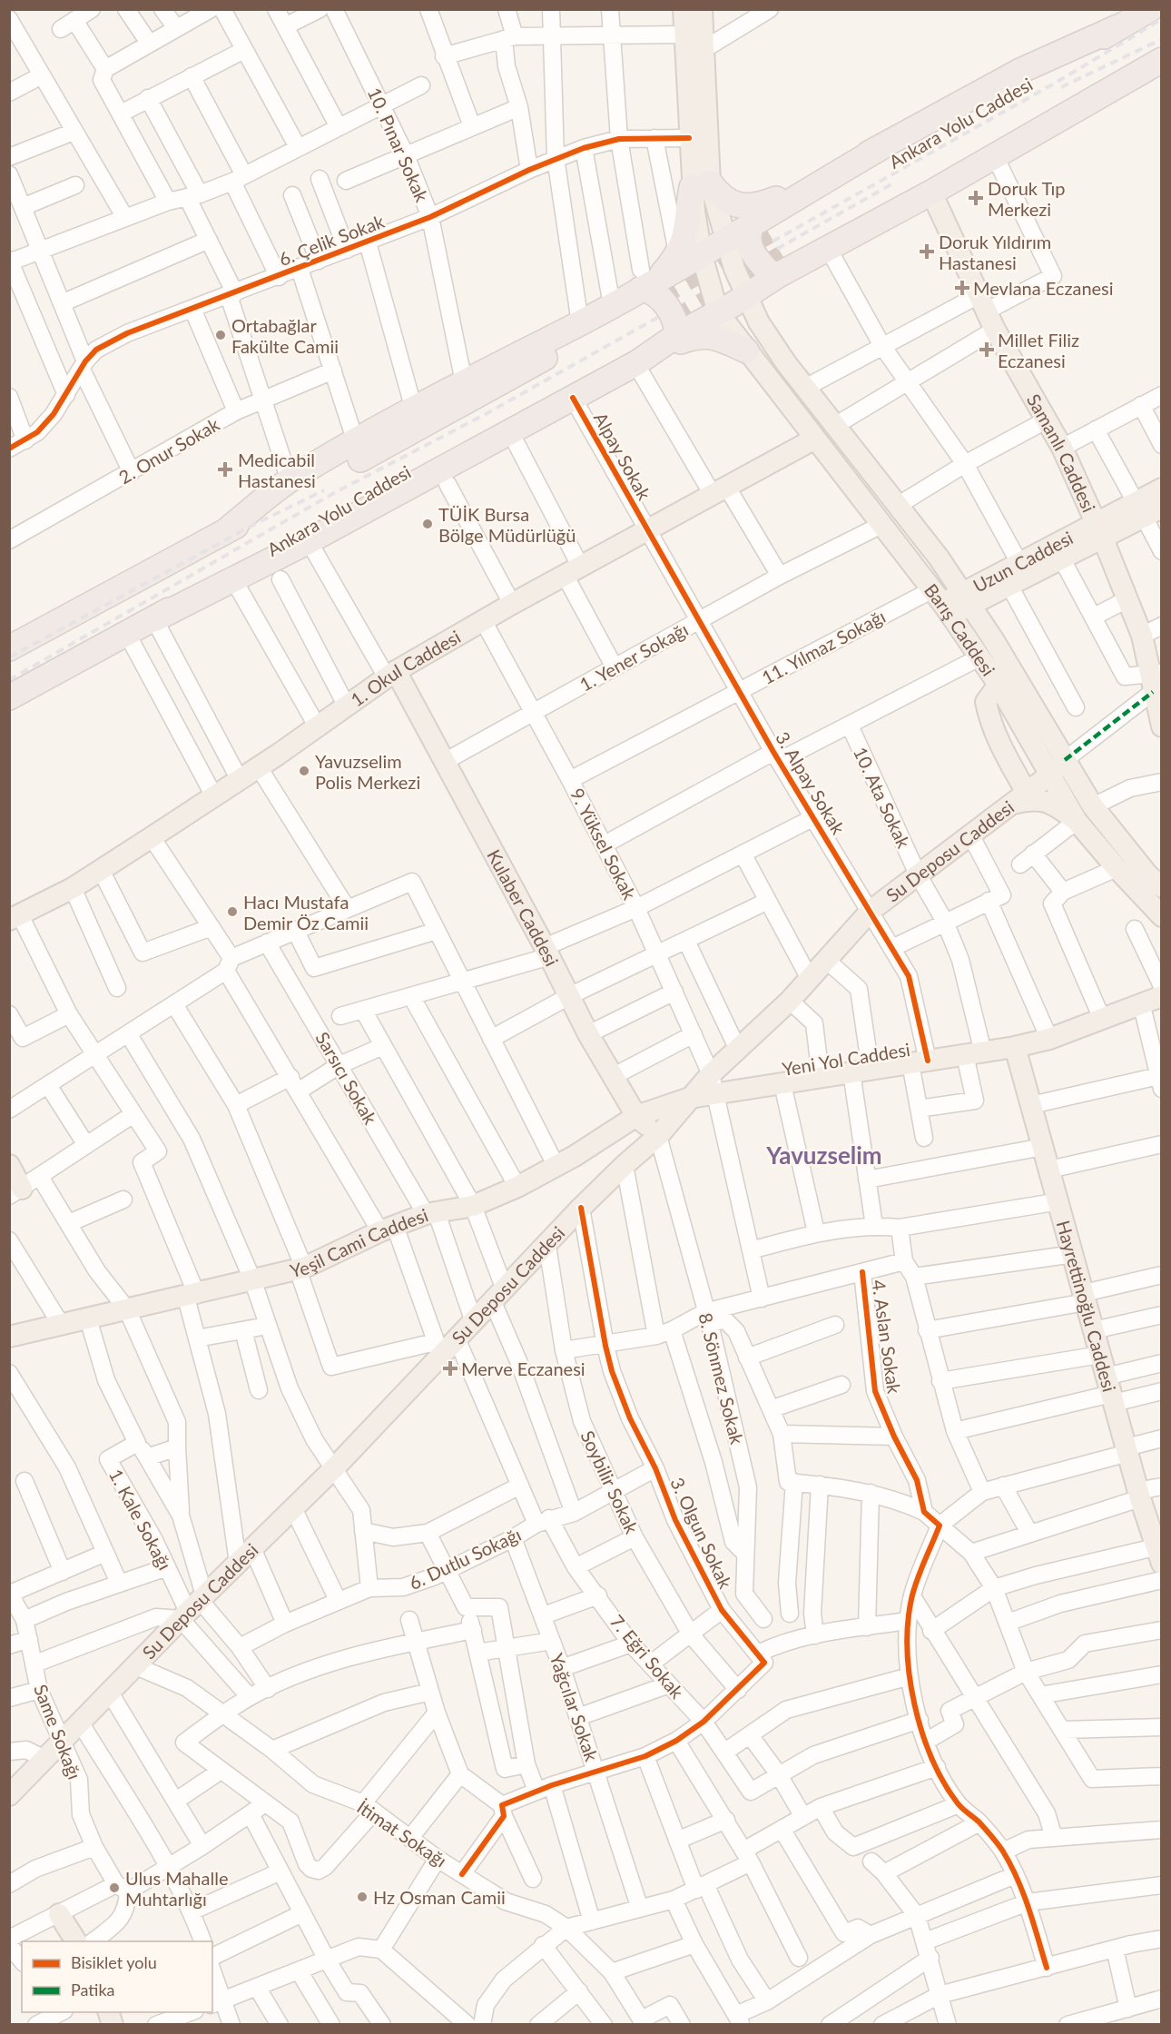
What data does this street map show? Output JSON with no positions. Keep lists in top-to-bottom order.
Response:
{
  "streets": {
    "highway": ["Ankara Yolu Caddesi"],
    "main road": [
      "Samanlı Caddesi",
      "Uzun Caddesi",
      "Barış Caddesi",
      "1. Okul Caddesi",
      "Su Deposu Caddesi",
      "Kulaber Caddesi",
      "Yeni Yol Caddesi",
      "Yeşil Cami Caddesi",
      "Hayrettinoğlu Caddesi"
    ],
    "street": [
      "10. Pınar Sokak",
      "6. Çelik Sokak",
      "2. Onur Sokak",
      "Alpay Sokak",
      "11. Yılmaz Sokağı",
      "1. Yener Sokağı",
      "3. Alpay Sokak",
      "10. Ata Sokak",
      "9. Yüksel Sokak",
      "Sarsıcı Sokak",
      "4. Aslan Sokak",
      "8. Sönmez Sokak",
      "Soybilir Sokak",
      "1. Kale Sokağı",
      "3. Olgun Sokak",
      "6. Dutlu Sokağı",
      "7. Eğri Sokak",
      "Yağcılar Sokak",
      "Same Sokağı",
      "İtimat Sokağı"
    ]
  },
  "crossings": [
    ["10. Pınar Sokak", "6. Çelik Sokak"],
    ["Samanlı Caddesi", "Uzun Caddesi"],
    ["Alpay Sokak", "1. Okul Caddesi"],
    ["Alpay Sokak", "3. Alpay Sokak"],
    ["Uzun Caddesi", "Barış Caddesi"],
    ["Uzun Caddesi", "11. Yılmaz Sokağı"],
    ["Barış Caddesi", "11. Yılmaz Sokağı"],
    ["Barış Caddesi", "1. Yener Sokağı"],
    ["Barış Caddesi", "1. Okul Caddesi"],
    ["Barış Caddesi", "Su Deposu Caddesi"],
    ["11. Yılmaz Sokağı", "3. Alpay Sokak"],
    ["11. Yılmaz Sokağı", "9. Yüksel Sokak"],
    ["1. Yener Sokağı", "3. Alpay Sokak"],
    ["1. Yener Sokağı", "9. Yüksel Sokak"],
    ["1. Yener Sokağı", "Kulaber Caddesi"],
    ["1. Okul Caddesi", "3. Alpay Sokak"],
    ["1. Okul Caddesi", "9. Yüksel Sokak"],
    ["1. Okul Caddesi", "Kulaber Caddesi"],
    ["3. Alpay Sokak", "10. Ata Sokak"],
    ["3. Alpay Sokak", "Su Deposu Caddesi"],
    ["3. Alpay Sokak", "Yeni Yol Caddesi"],
    ["10. Ata Sokak", "Su Deposu Caddesi"],
    ["10. Ata Sokak", "Yeni Yol Caddesi"],
    ["9. Yüksel Sokak", "Su Deposu Caddesi"],
    ["9. Yüksel Sokak", "Yeni Yol Caddesi"],
    ["Su Deposu Caddesi", "Kulaber Caddesi"],
    ["Su Deposu Caddesi", "Yeni Yol Caddesi"],
    ["Su Deposu Caddesi", "Sarsıcı Sokak"],
    ["Su Deposu Caddesi", "Yeşil Cami Caddesi"],
    ["Su Deposu Caddesi", "8. Sönmez Sokak"],
    ["Su Deposu Caddesi", "Soybilir Sokak"],
    ["Su Deposu Caddesi", "1. Kale Sokağı"],
    ["Su Deposu Caddesi", "3. Olgun Sokak"],
    ["Su Deposu Caddesi", "7. Eğri Sokak"],
    ["Su Deposu Caddesi", "Same Sokağı"],
    ["Su Deposu Caddesi", "İtimat Sokağı"],
    ["Kulaber Caddesi", "Yeşil Cami Caddesi"],
    ["Kulaber Caddesi", "8. Sönmez Sokak"],
    ["Yeni Yol Caddesi", "Hayrettinoğlu Caddesi"],
    ["Sarsıcı Sokak", "Yeşil Cami Caddesi"],
    ["Yeşil Cami Caddesi", "1. Kale Sokağı"],
    ["Soybilir Sokak", "6. Dutlu Sokağı"],
    ["3. Olgun Sokak", "6. Dutlu Sokağı"],
    ["6. Dutlu Sokağı", "7. Eğri Sokak"],
    ["6. Dutlu Sokağı", "Yağcılar Sokak"]
  ],
  "districts": ["Yavuzselim"],
  "places": {
    "health": [
      "Doruk Tıp Merkezi",
      "Doruk Yıldırım Hastanesi",
      "Mevlana Eczanesi",
      "Millet Filiz Eczanesi",
      "Medicabil Hastanesi",
      "Merve Eczanesi"
    ],
    "other": [
      "Ortabağlar Fakülte Camii",
      "TÜİK Bursa Bölge Müdürlüğü",
      "Yavuzselim Polis Merkezi",
      "Hacı Mustafa Demir Öz Camii",
      "Ulus Mahalle Muhtarlığı",
      "Hz Osman Camii"
    ]
  },
  "legend": ["Bisiklet yolu", "Patika"]
}
